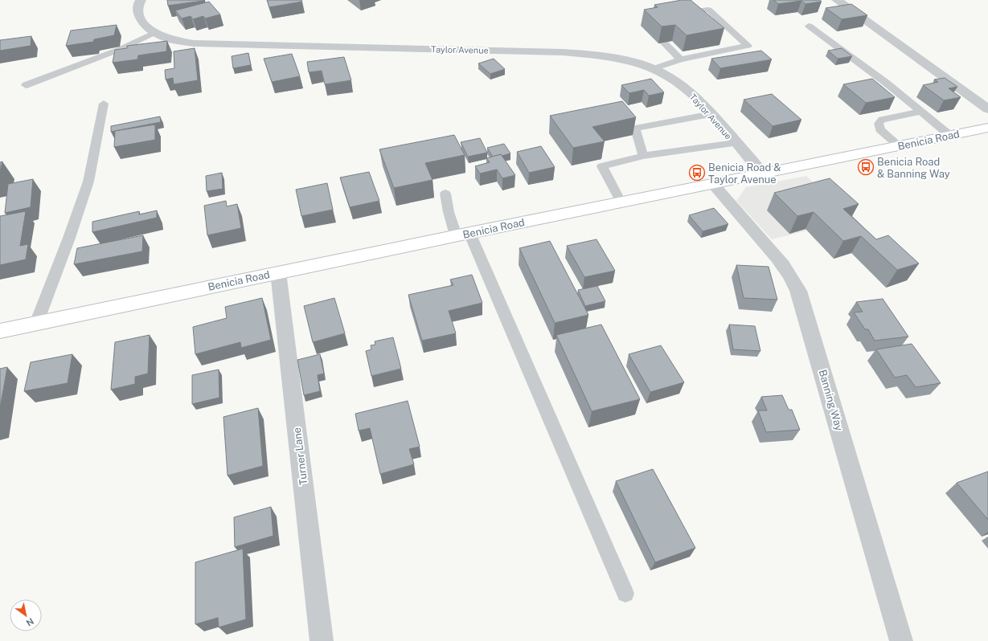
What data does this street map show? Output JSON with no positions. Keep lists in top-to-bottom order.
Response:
{
  "streets": {
    "main road": ["Benicia Road"],
    "street": ["Taylor Avenue", "Banning Way", "Turner Lane"]
  },
  "crossings": [
    ["Taylor Avenue", "Benicia Road"],
    ["Benicia Road", "Banning Way"],
    ["Benicia Road", "Turner Lane"]
  ],
  "places": {
    "bus stop": ["Benicia Road & Banning Way", "Benicia Road & Taylor Avenue"]
  },
  "north": "bottom right"
}
